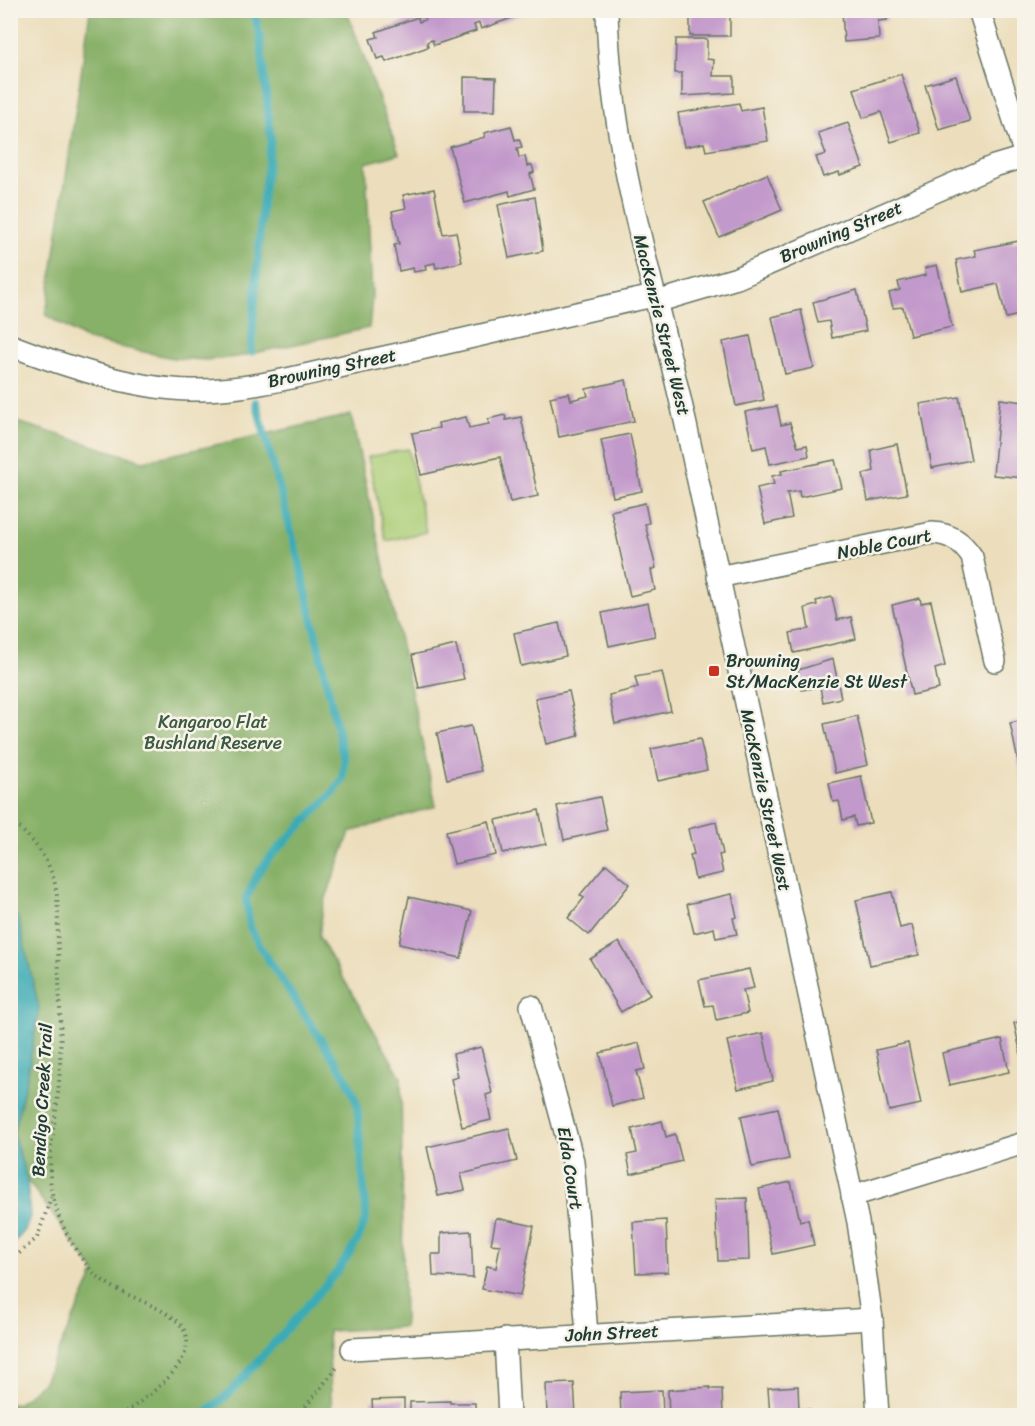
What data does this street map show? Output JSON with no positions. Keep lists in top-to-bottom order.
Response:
{
  "streets": {
    "street": [
      "Browning Street",
      "MacKenzie Street West",
      "Noble Court",
      "Elda Court",
      "John Street"
    ],
    "path": ["Bendigo Creek Trail"]
  },
  "crossings": [
    ["Browning Street", "MacKenzie Street West"],
    ["MacKenzie Street West", "Noble Court"],
    ["MacKenzie Street West", "John Street"],
    ["Elda Court", "John Street"]
  ],
  "parks": ["Kangaroo Flat Bushland Reserve"],
  "places": {
    "transit": ["Browning St/MacKenzie St West"]
  }
}
